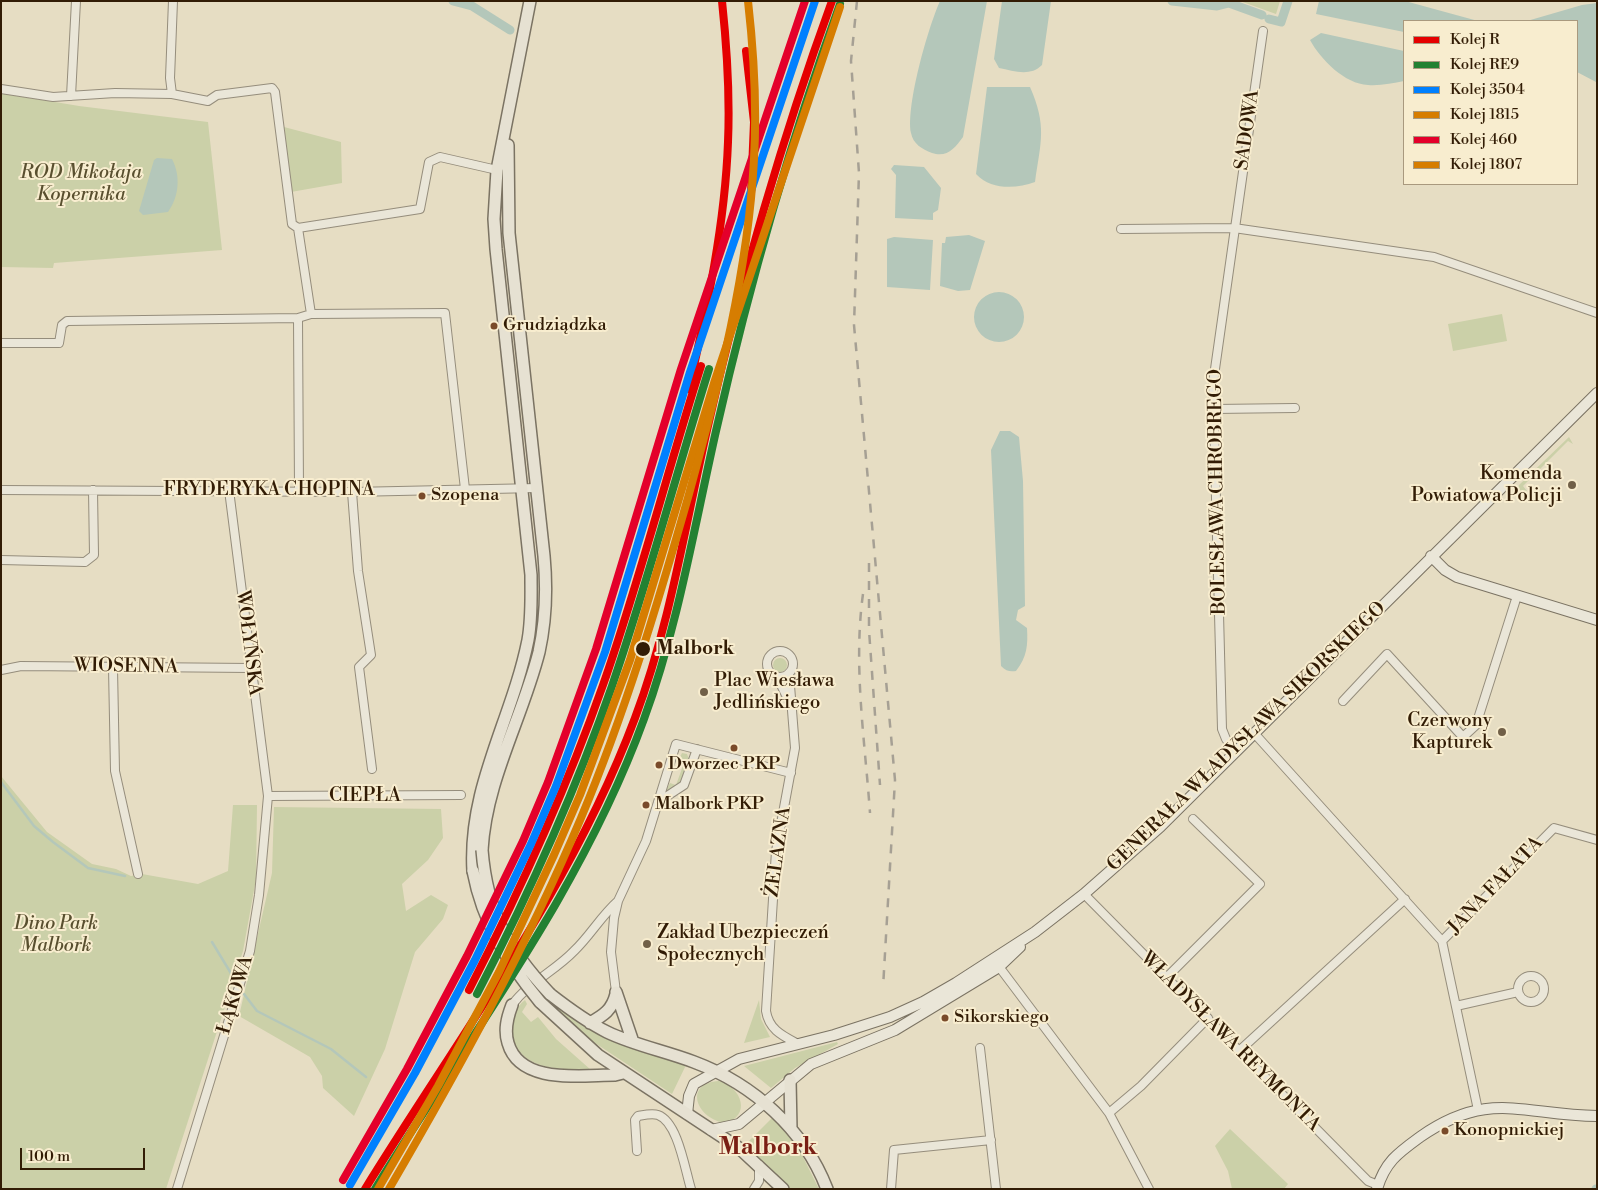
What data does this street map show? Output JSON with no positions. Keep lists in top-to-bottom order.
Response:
{
  "streets": {
    "main road": ["GENERAŁA WŁADYSŁAWA SIKORSKIEGO"],
    "street": [
      "SADOWA",
      "FRYDERYKA CHOPINA",
      "BOLESŁAWA CHROBREGO",
      "WOŁYŃSKA",
      "WIOSENNA",
      "CIEPŁA",
      "ŻELAZNA",
      "JANA FAŁATA",
      "ŁĄKOWA",
      "WŁADYSŁAWA REYMONTA"
    ]
  },
  "crossings": [
    ["SADOWA", "BOLESŁAWA CHROBREGO"],
    ["FRYDERYKA CHOPINA", "WOŁYŃSKA"],
    ["BOLESŁAWA CHROBREGO", "GENERAŁA WŁADYSŁAWA SIKORSKIEGO"],
    ["WOŁYŃSKA", "WIOSENNA"],
    ["WOŁYŃSKA", "CIEPŁA"],
    ["WOŁYŃSKA", "ŁĄKOWA"],
    ["GENERAŁA WŁADYSŁAWA SIKORSKIEGO", "ŻELAZNA"],
    ["GENERAŁA WŁADYSŁAWA SIKORSKIEGO", "WŁADYSŁAWA REYMONTA"],
    ["CIEPŁA", "ŁĄKOWA"]
  ],
  "districts": ["Malbork"],
  "parks": ["ROD Mikołaja Kopernika", "Dino Park Malbork"],
  "places": [
    "Grudziądzka",
    "Komenda Powiatowa Policji",
    "Szopena",
    "Malbork",
    "Plac Wiesława Jedlińskiego",
    "Czerwony Kapturek",
    "Dworzec PKP",
    "Malbork PKP",
    "Zakład Ubezpieczeń Społecznych",
    "Sikorskiego",
    "Konopnickiej"
  ],
  "lines": [
    "rail line R",
    "rail line 3504",
    "rail line 460",
    "rail line 1807",
    "rail line RE9",
    "rail line 1815"
  ],
  "legend": [
    "Kolej R",
    "Kolej RE9",
    "Kolej 3504",
    "Kolej 1815",
    "Kolej 460",
    "Kolej 1807"
  ],
  "scale_bar": "100 m"
}
